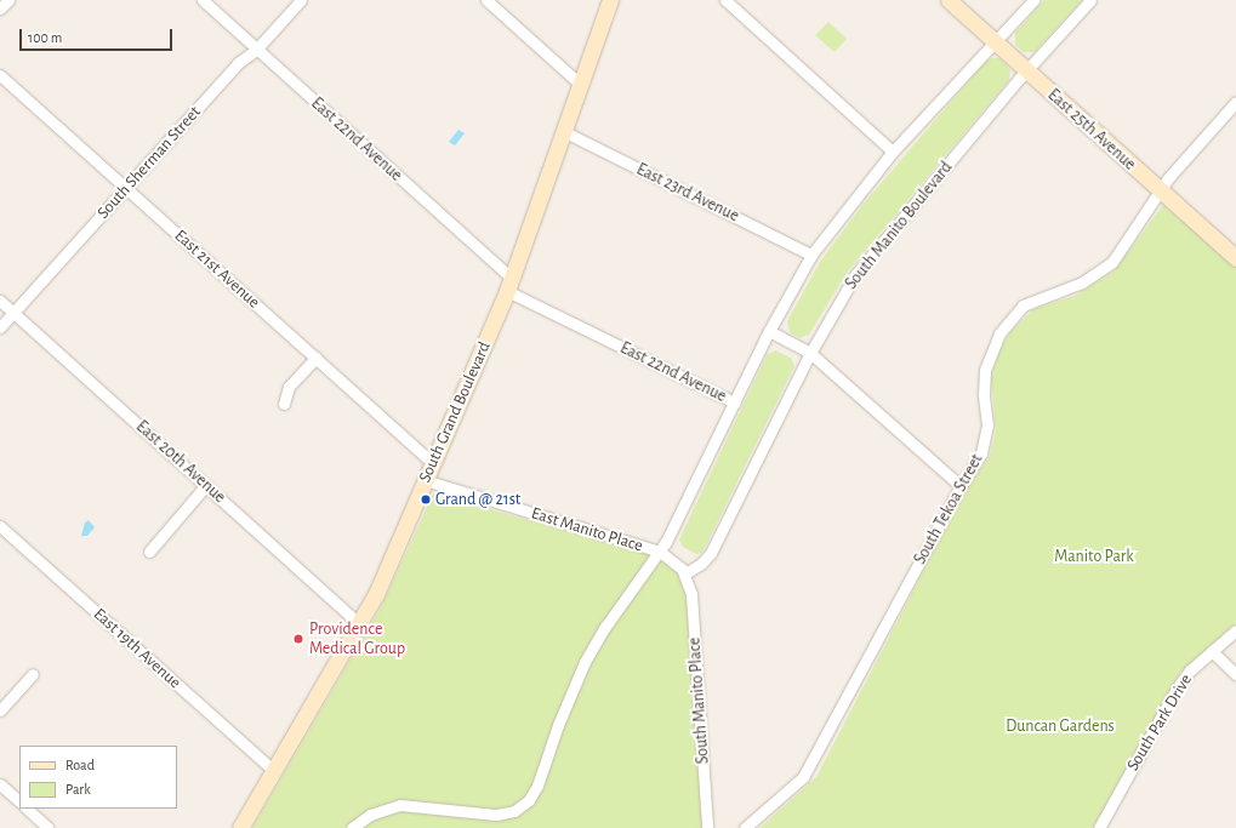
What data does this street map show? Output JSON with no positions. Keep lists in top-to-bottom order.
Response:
{
  "streets": {
    "main road": ["East 25th Avenue", "South Grand Boulevard"],
    "street": [
      "East 22nd Avenue",
      "South Sherman Street",
      "East 23rd Avenue",
      "South Manito Boulevard",
      "East 21st Avenue",
      "East 20th Avenue",
      "South Tekoa Street",
      "East Manito Place",
      "East 19th Avenue",
      "South Manito Place",
      "South Park Drive"
    ]
  },
  "crossings": [
    ["East 25th Avenue", "South Manito Boulevard"],
    ["East 25th Avenue", "South Tekoa Street"],
    ["East 22nd Avenue", "South Sherman Street"],
    ["East 22nd Avenue", "South Grand Boulevard"],
    ["South Sherman Street", "East 21st Avenue"],
    ["South Sherman Street", "East 20th Avenue"],
    ["East 23rd Avenue", "South Grand Boulevard"],
    ["South Manito Boulevard", "East Manito Place"],
    ["South Manito Boulevard", "South Manito Place"],
    ["East 21st Avenue", "South Grand Boulevard"],
    ["South Grand Boulevard", "East 20th Avenue"],
    ["South Grand Boulevard", "East Manito Place"],
    ["South Grand Boulevard", "East 19th Avenue"],
    ["East Manito Place", "South Manito Place"]
  ],
  "parks": ["Manito Park", "Duncan Gardens"],
  "places": ["Grand @ 21st", "Providence Medical Group"],
  "legend": ["Road", "Park"],
  "scale_bar": "100 m"
}
